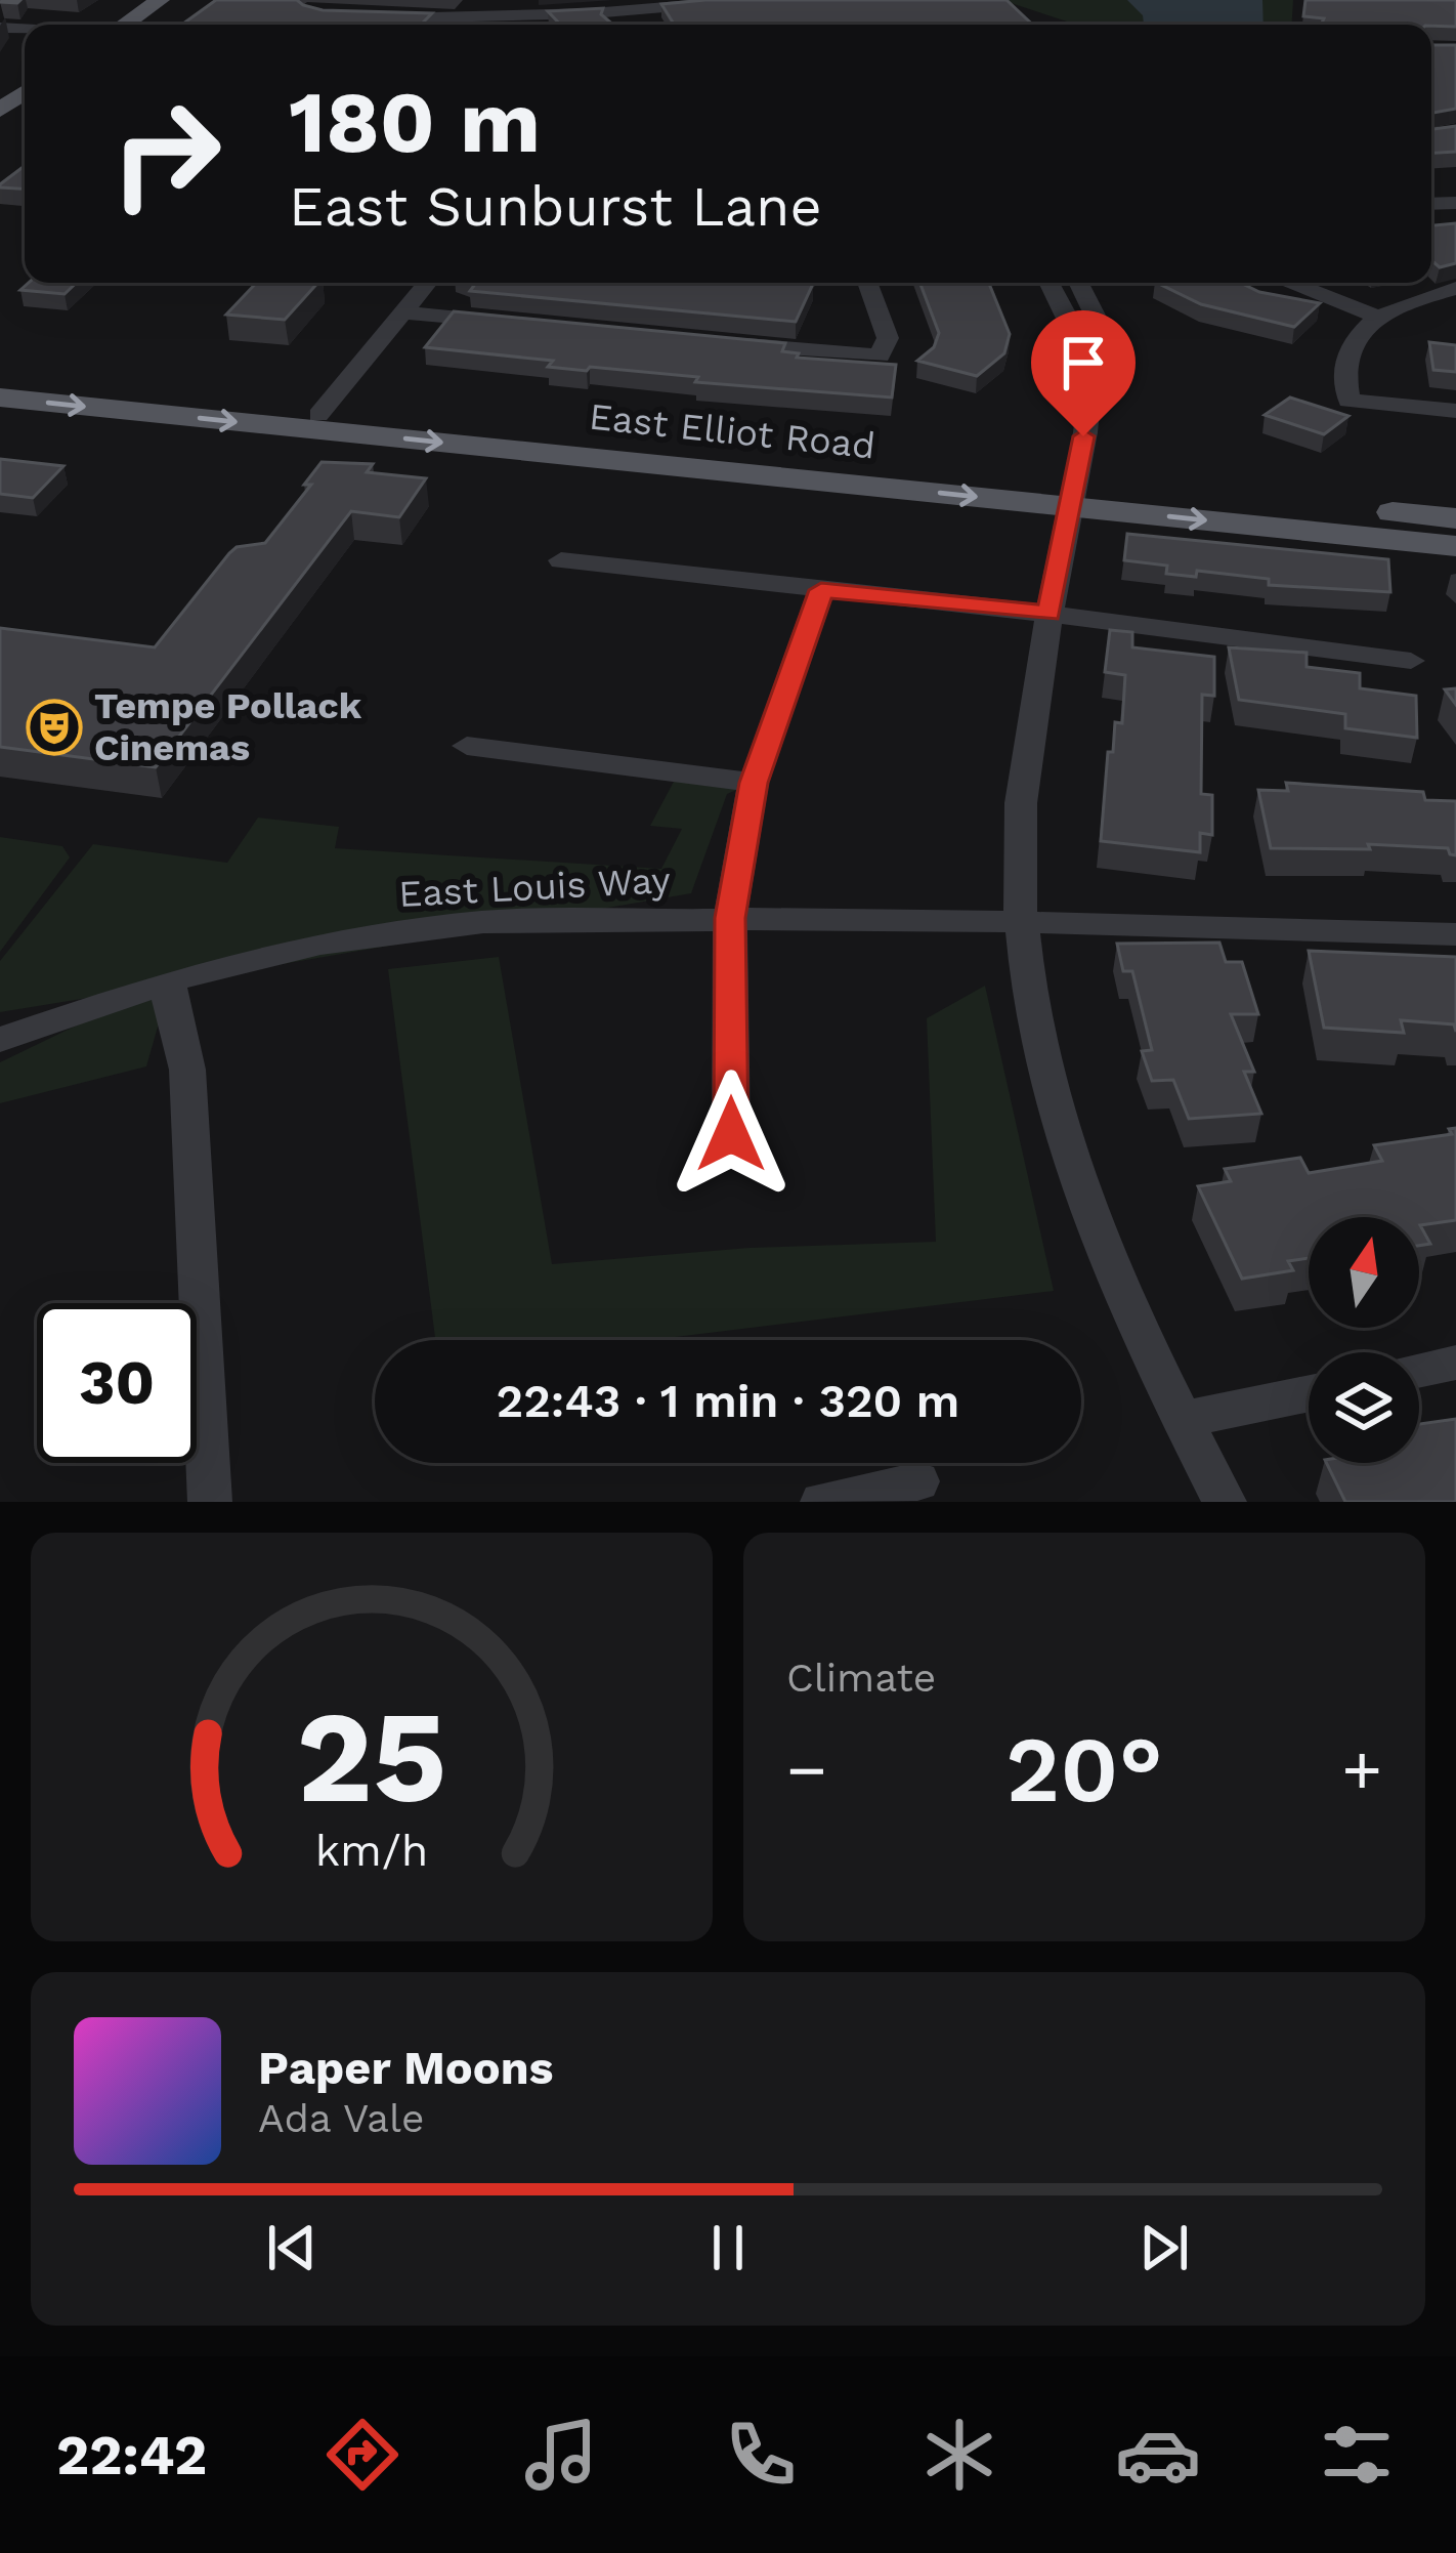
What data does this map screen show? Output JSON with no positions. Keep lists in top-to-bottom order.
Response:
{
  "streets": {
    "main road": ["East Elliot Road"],
    "street": ["East Louis Way"]
  },
  "places": {
    "theatre": ["Tempe Pollack Cinemas"]
  },
  "north": "top",
  "page": {
    "turn": ["180 m", "East Sunburst Lane"],
    "limit": "30",
    "trip": "22:43 · 1 min · 320 m",
    "tile": "Climate",
    "heat": ["−", "20°", "+"],
    "song": ["Paper Moons", "Ada Vale"],
    "tabs": "22:42",
    "gauge": ["25", "km/h"]
  }
}
